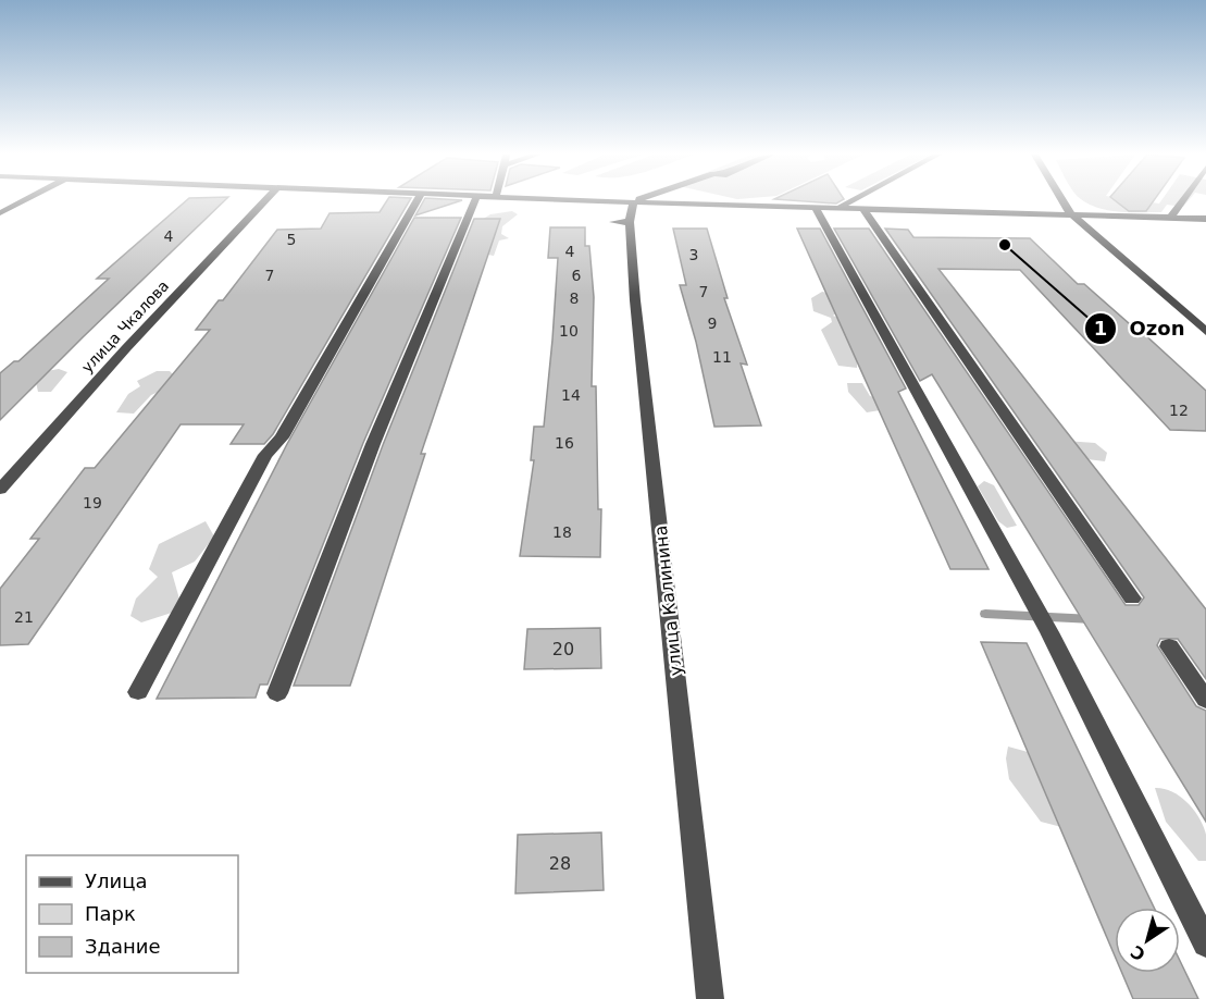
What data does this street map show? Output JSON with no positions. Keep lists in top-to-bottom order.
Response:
{
  "streets": {
    "street": ["улица Чкалова", "улица Калинина"]
  },
  "places": ["Ozon"],
  "house_numbers": [
    "4",
    "5",
    "4",
    "3",
    "7",
    "6",
    "7",
    "8",
    "9",
    "10",
    "11",
    "14",
    "12",
    "16",
    "19",
    "18",
    "21",
    "20",
    "28"
  ],
  "legend": ["Улица", "Парк", "Здание"],
  "north": "bottom left"
}
